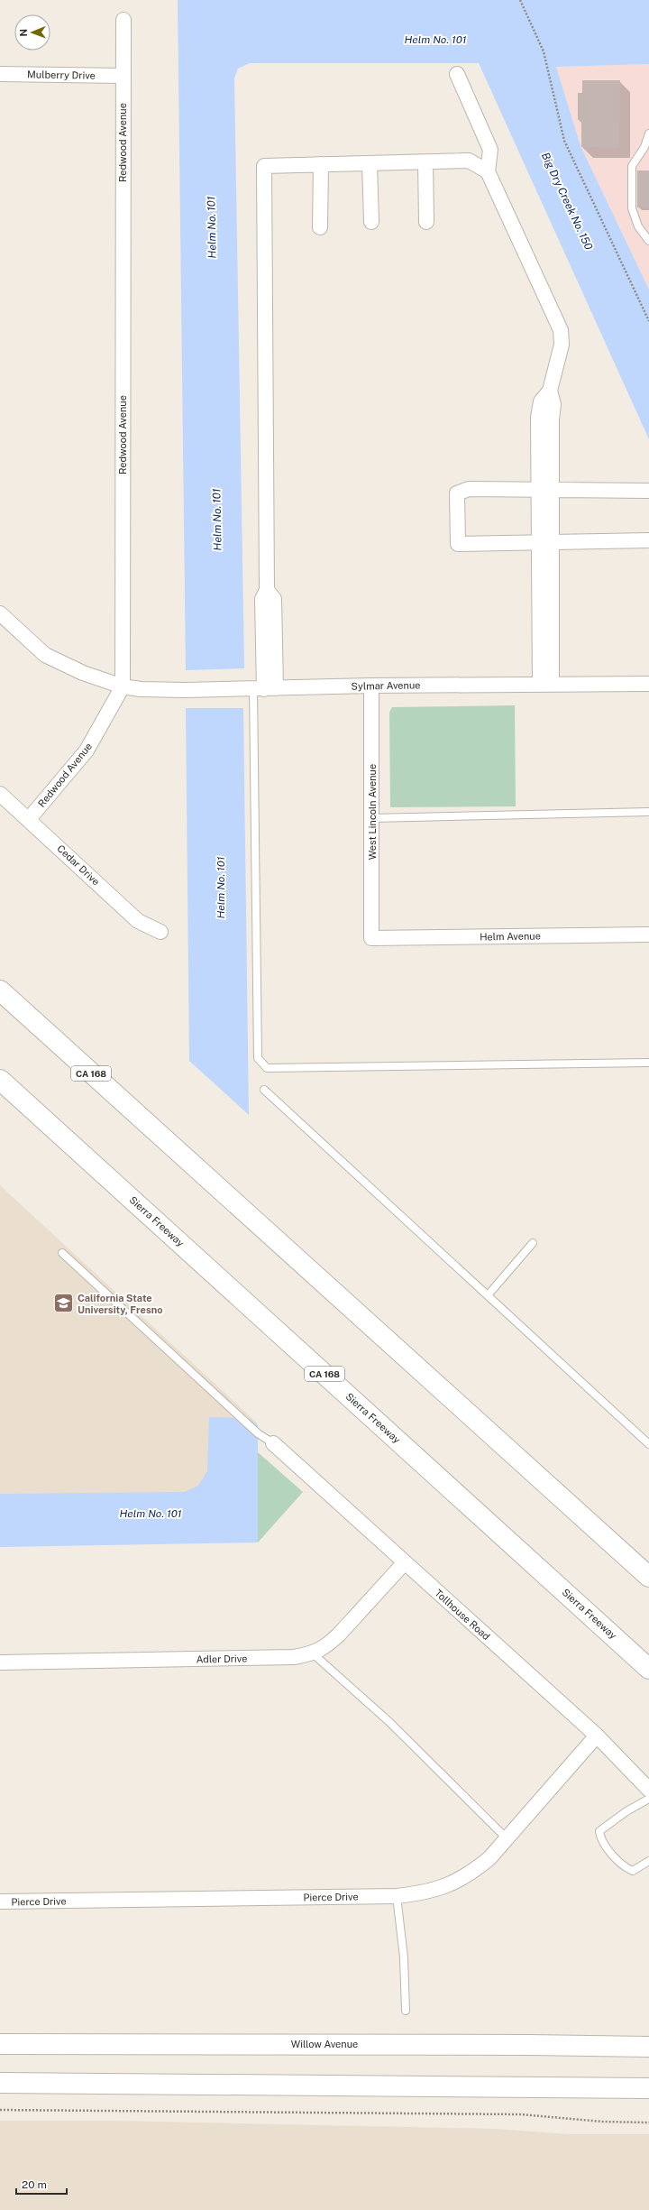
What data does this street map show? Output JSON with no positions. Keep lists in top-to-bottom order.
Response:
{
  "streets": {
    "main road": ["CA 168", "Sierra Freeway", "Willow Avenue"],
    "street": [
      "Mulberry Drive",
      "Redwood Avenue",
      "Sylmar Avenue",
      "West Lincoln Avenue",
      "Cedar Drive",
      "Helm Avenue",
      "Tollhouse Road",
      "Adler Drive",
      "Pierce Drive"
    ]
  },
  "crossings": [
    ["Mulberry Drive", "Redwood Avenue"],
    ["Redwood Avenue", "Sylmar Avenue"],
    ["Redwood Avenue", "Cedar Drive"],
    ["Sylmar Avenue", "West Lincoln Avenue"],
    ["West Lincoln Avenue", "Helm Avenue"],
    ["Tollhouse Road", "Pierce Drive"]
  ],
  "water": ["Helm No. 101", "Big Dry Creek No. 150"],
  "places": {
    "school or university": ["California State University, Fresno"]
  },
  "scale_bar": "20 m",
  "north": "left"
}
